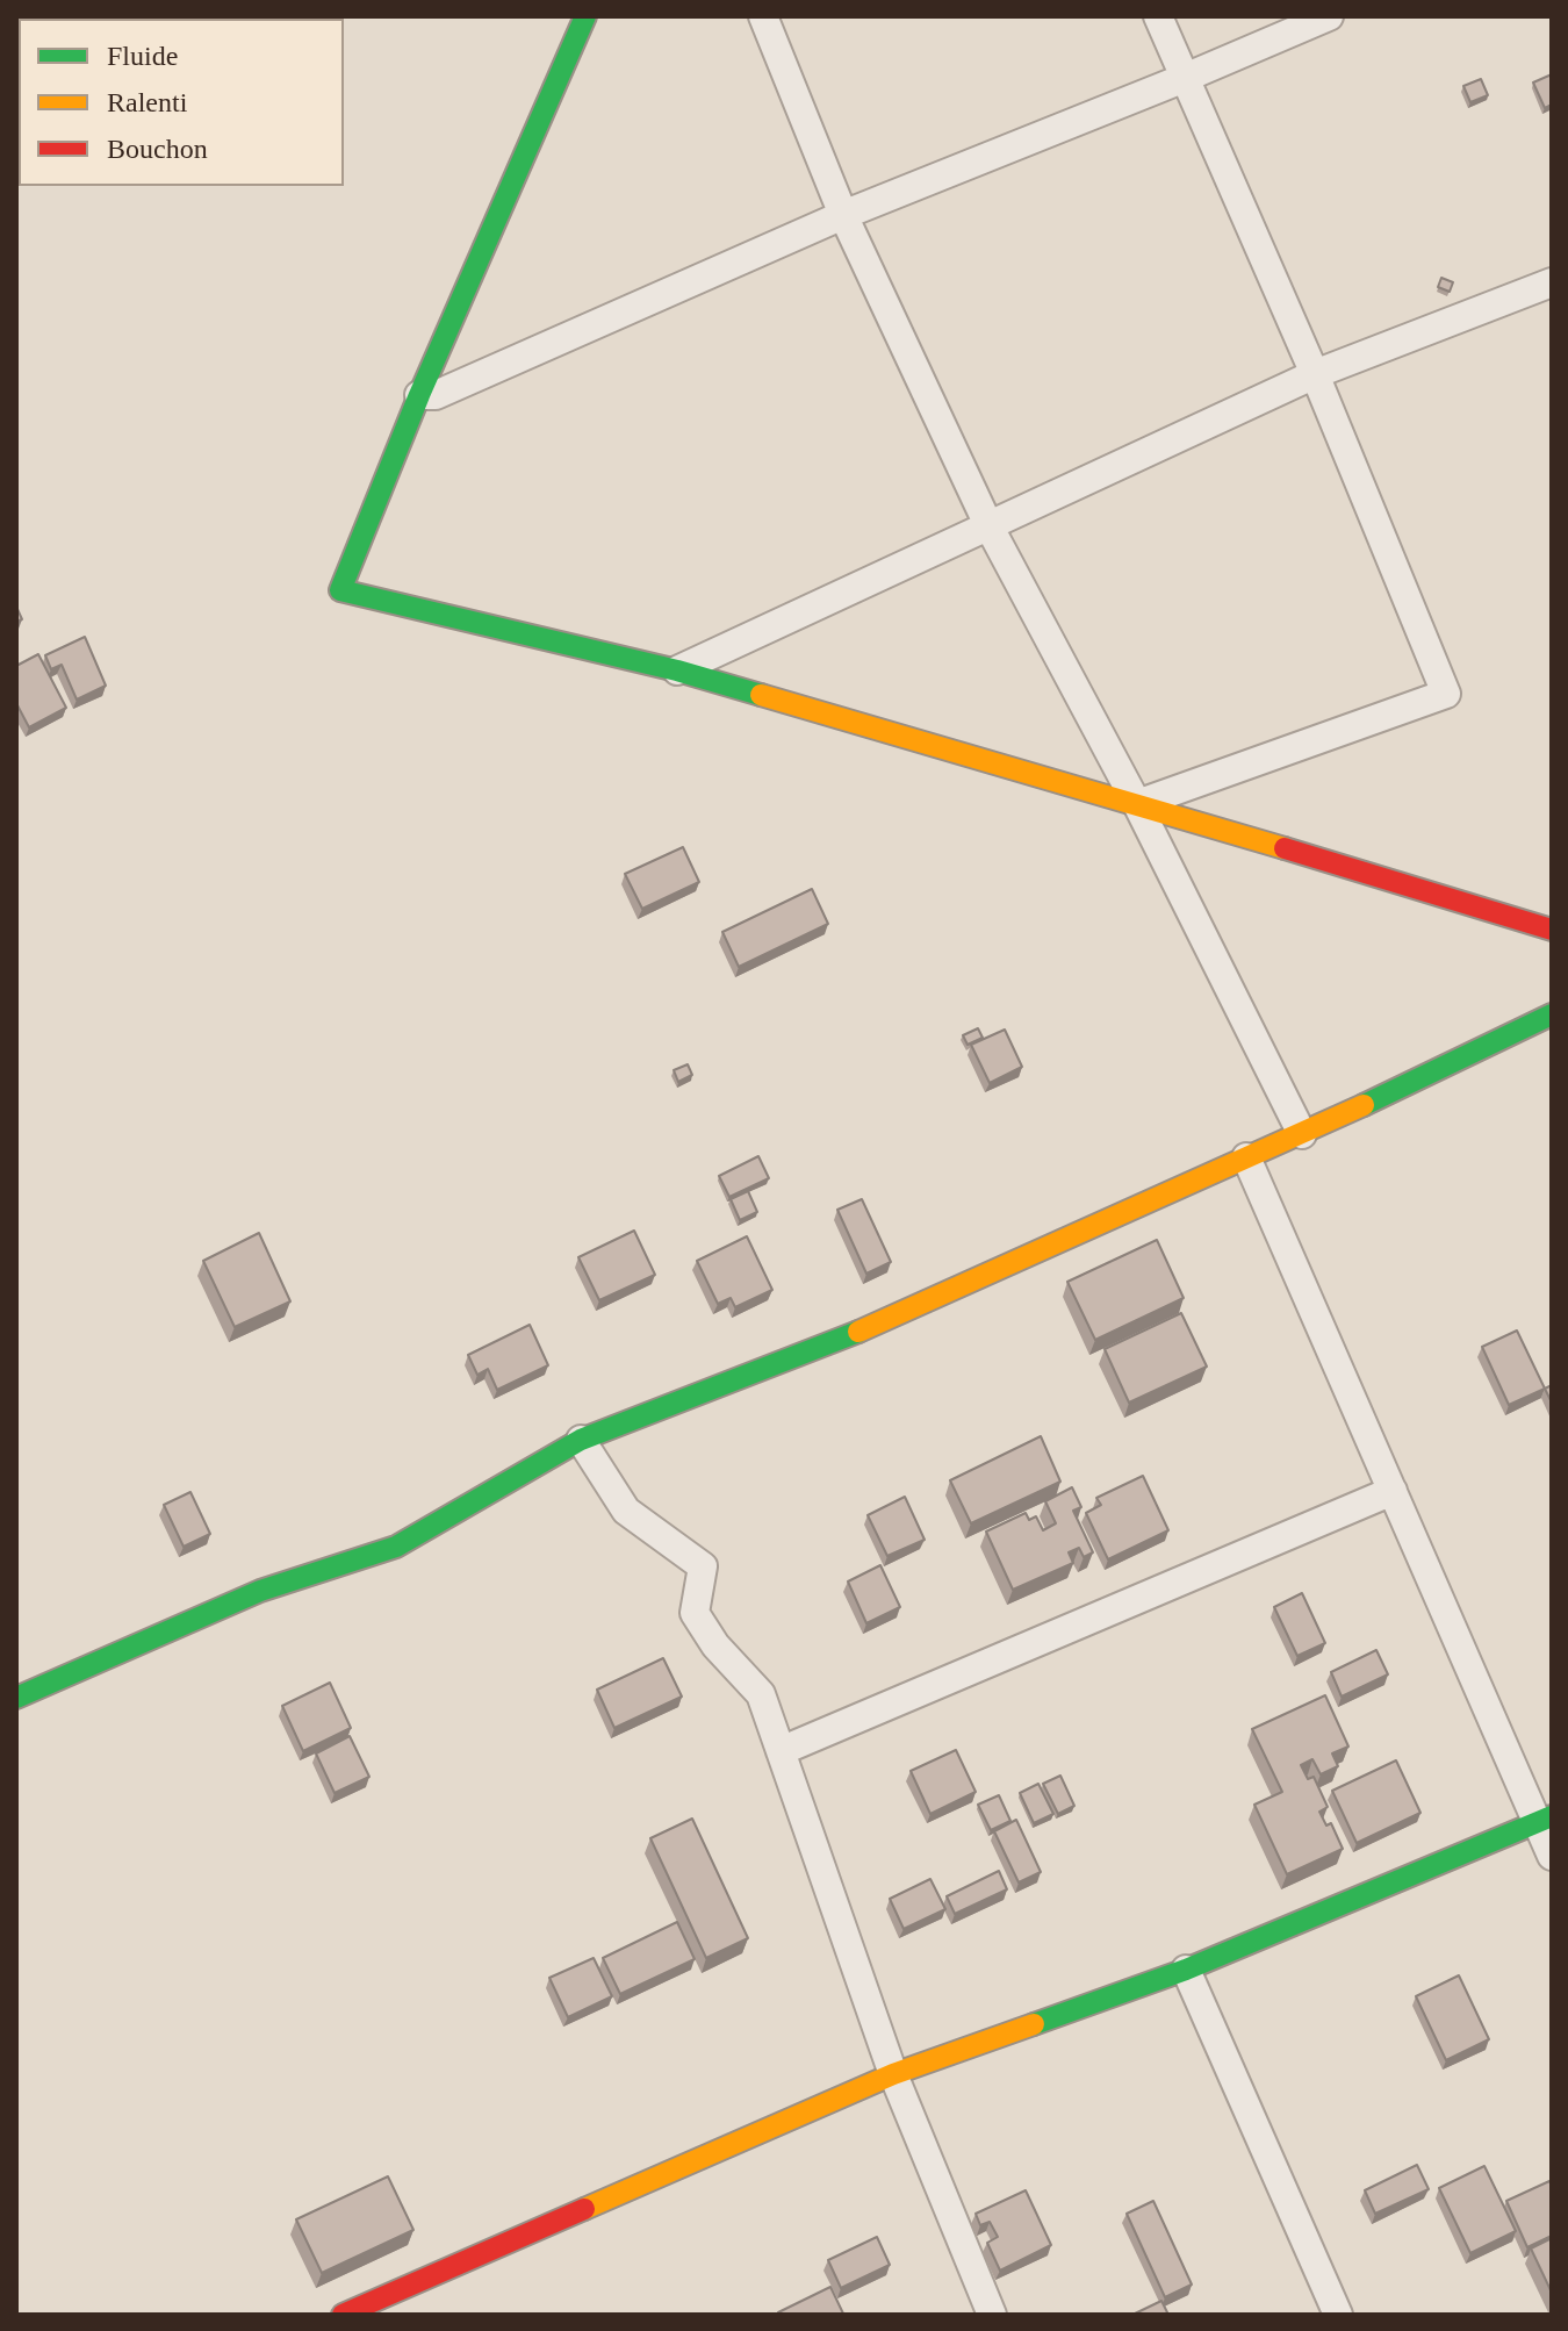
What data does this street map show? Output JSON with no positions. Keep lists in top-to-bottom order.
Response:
{
  "legend": ["Fluide", "Ralenti", "Bouchon"]
}
